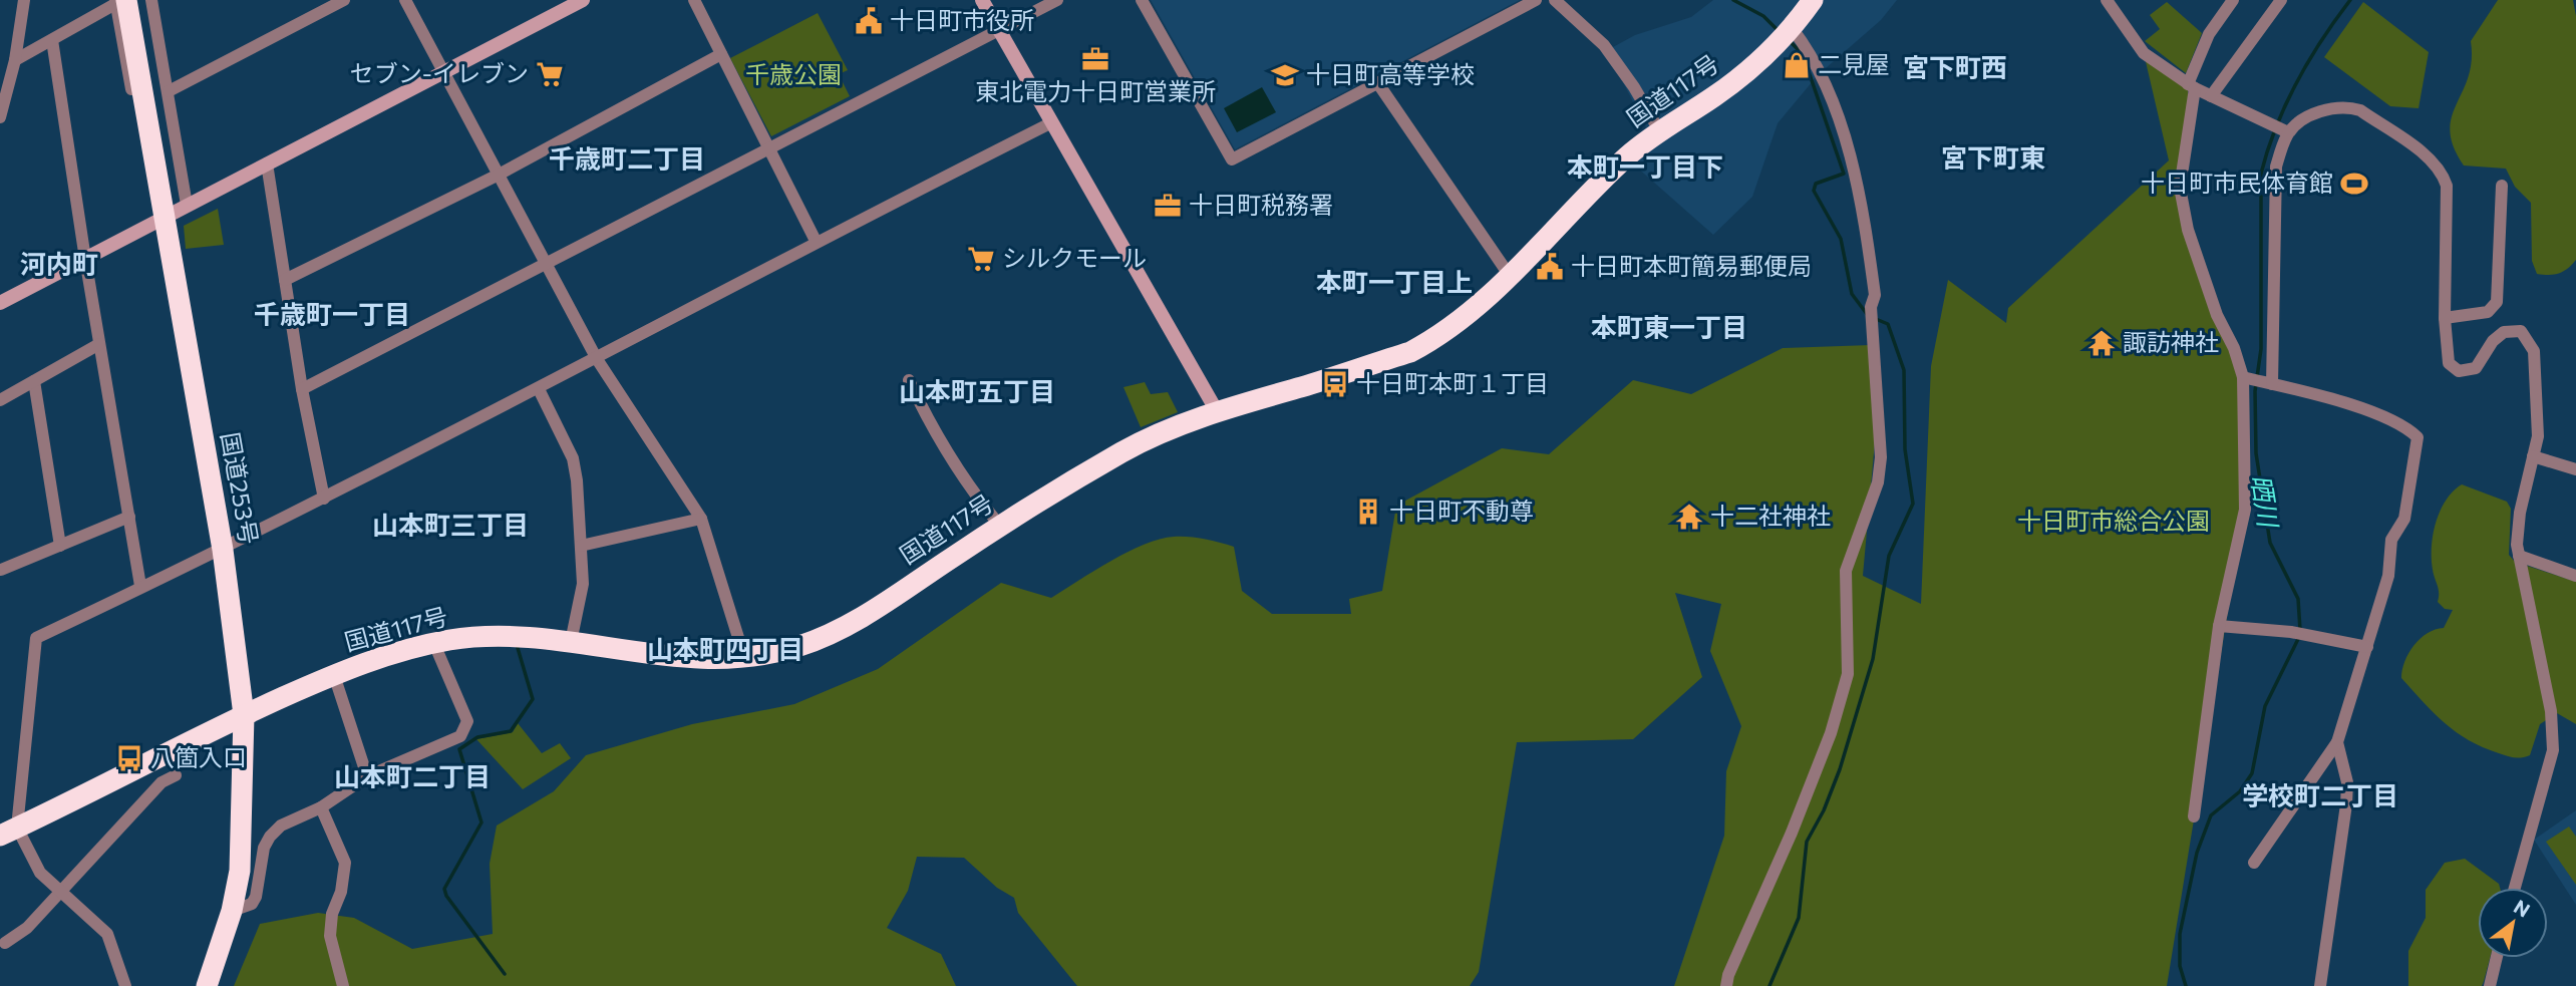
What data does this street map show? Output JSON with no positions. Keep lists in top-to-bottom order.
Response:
{
  "streets": {
    "highway": ["国道117号", "国道253号"]
  },
  "crossings": [
    ["国道117号", "国道253号"]
  ],
  "districts": [
    "宮下町西",
    "宮下町東",
    "千歳町二丁目",
    "本町一丁目下",
    "河内町",
    "本町一丁目上",
    "千歳町一丁目",
    "本町東一丁目",
    "山本町五丁目",
    "山本町三丁目",
    "山本町四丁目",
    "山本町二丁目",
    "学校町二丁目"
  ],
  "water": ["晒川"],
  "parks": ["千歳公園", "十日町市総合公園"],
  "places": {
    "public building": ["十日町市役所", "十日町本町簡易郵便局"],
    "office": ["東北電力十日町営業所", "十日町税務署"],
    "shop": ["二見屋"],
    "supermarket": ["セブン-イレブン", "シルクモール"],
    "school or university": ["十日町高等学校"],
    "sports": ["十日町市民体育館"],
    "temple": ["諏訪神社", "十二社神社"],
    "bus stop": ["十日町本町１丁目", "八箇入口"],
    "building": ["十日町不動尊"]
  },
  "north": "top right"
}
